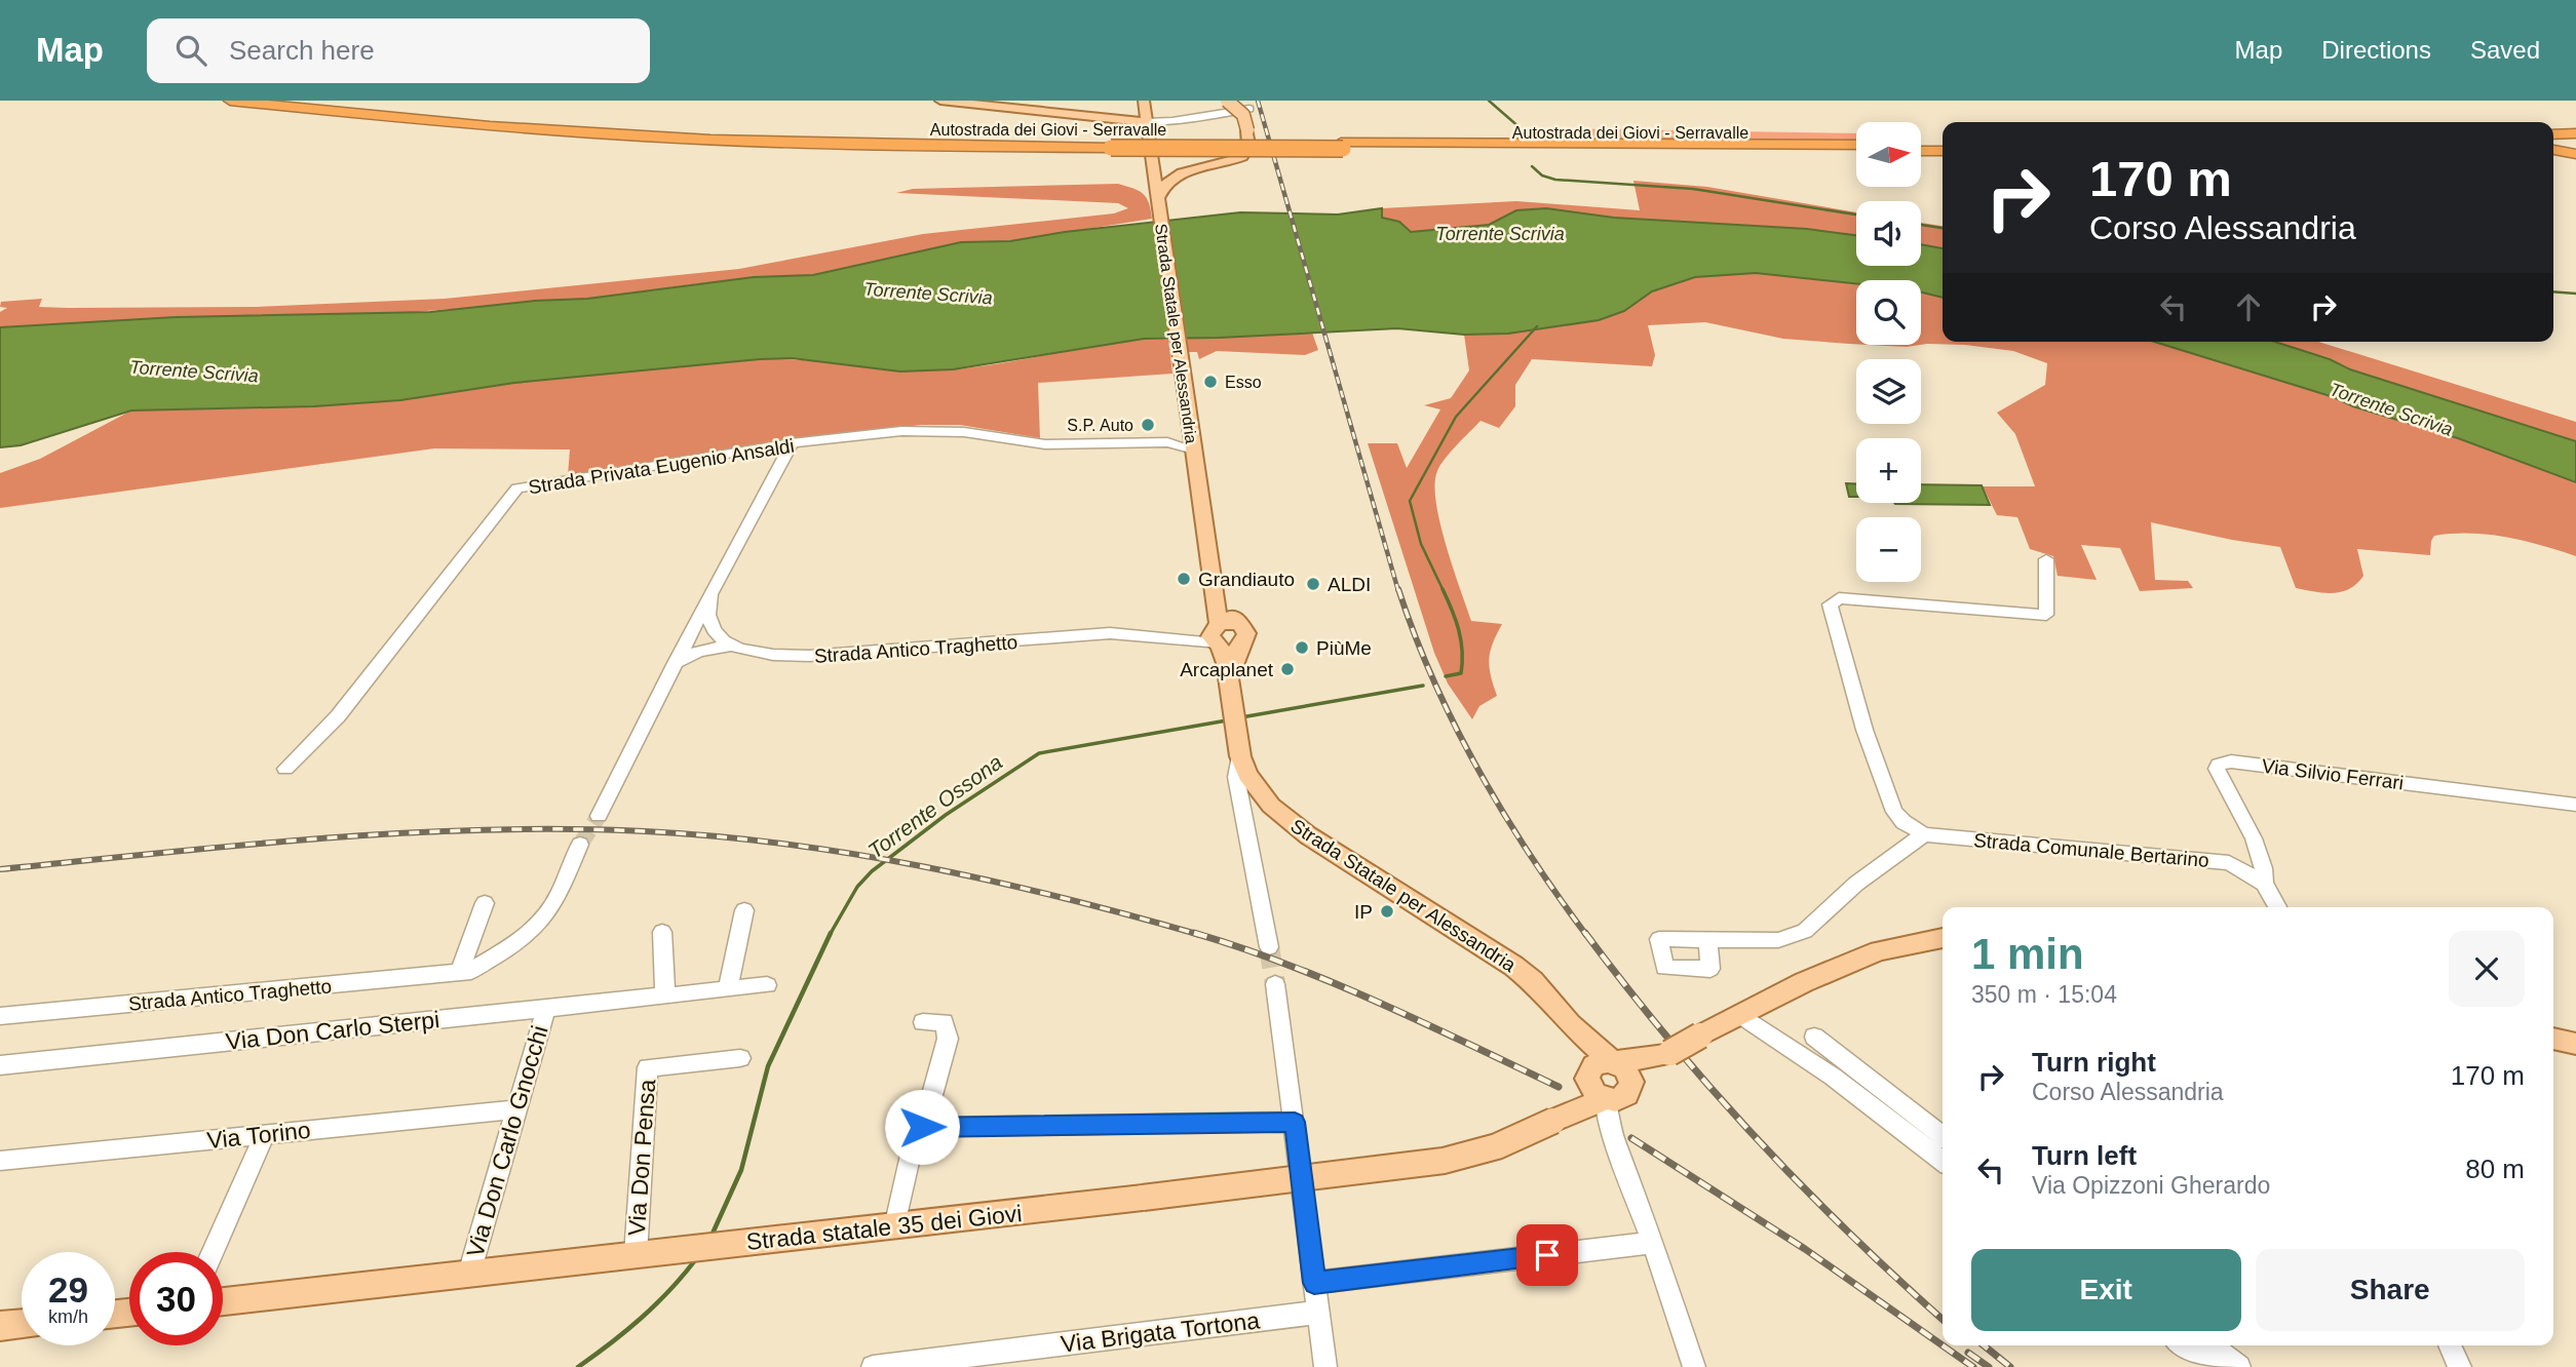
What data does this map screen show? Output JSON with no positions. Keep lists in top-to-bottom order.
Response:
{
  "streets": {
    "highway": ["Autostrada dei Giovi - Serravalle"],
    "main road": ["Strada Statale per Alessandria", "Strada statale 35 dei Giovi"],
    "street": [
      "Strada Privata Eugenio Ansaldi",
      "Strada Antico Traghetto",
      "Via Silvio Ferrari",
      "Strada Comunale Bertarino",
      "Via Don Carlo Sterpi",
      "Via Torino",
      "Via Don Carlo Gnocchi",
      "Via Don Pensa",
      "Via Brigata Tortona"
    ]
  },
  "crossings": [
    ["Strada Statale per Alessandria", "Strada Privata Eugenio Ansaldi"],
    ["Strada Statale per Alessandria", "Strada Antico Traghetto"],
    ["Strada Statale per Alessandria", "Strada statale 35 dei Giovi"],
    ["Via Silvio Ferrari", "Strada Comunale Bertarino"],
    ["Via Don Carlo Sterpi", "Via Don Carlo Gnocchi"],
    ["Via Torino", "Via Don Carlo Gnocchi"],
    ["Via Don Carlo Gnocchi", "Strada statale 35 dei Giovi"],
    ["Via Don Pensa", "Strada statale 35 dei Giovi"]
  ],
  "water": ["Torrente Scrivia", "Torrente Ossona"],
  "places": [
    "Esso",
    "S.P. Auto",
    "Grandiauto",
    "ALDI",
    "PiùMe",
    "Arcaplanet",
    "IP"
  ],
  "north": "right",
  "page": {
    "header": "Map",
    "search": "Search here",
    "nav": ["Map", "Directions", "Saved"],
    "map_buttons": ["+", "−"],
    "turn": ["170 m", "Corso Alessandria"],
    "heading": ["1 min", "350 m · 15:04"],
    "list": [
      {
        "name": "Turn right",
        "note": "Corso Alessandria",
        "value": "170 m"
      },
      {
        "name": "Turn left",
        "note": "Via Opizzoni Gherardo",
        "value": "80 m"
      }
    ],
    "buttons": ["Exit", "Share"],
    "speed": "29 km/h",
    "limit": "30"
  }
}
